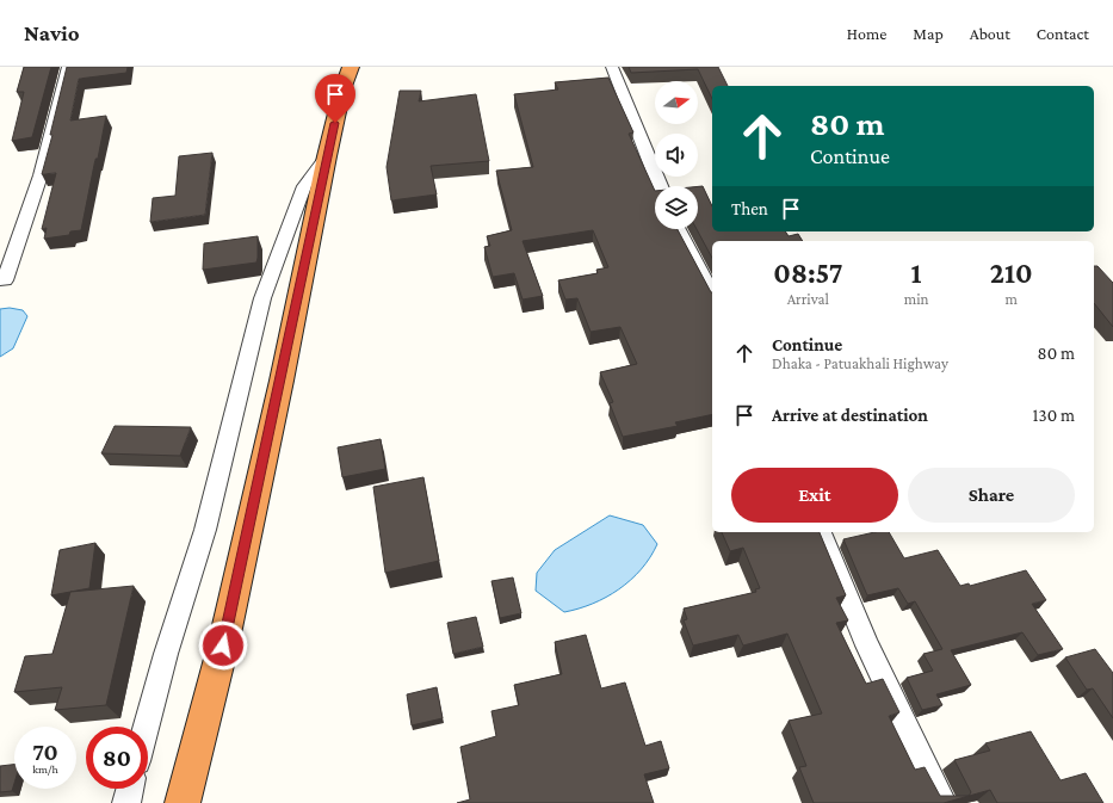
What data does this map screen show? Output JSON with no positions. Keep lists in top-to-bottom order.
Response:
{
  "north": "right",
  "page": {
    "header": "Navio",
    "nav": [
      "Home",
      "Map",
      "About",
      "Contact"
    ],
    "turn": ["80 m", "Continue"],
    "then": "Then",
    "eta": [
      "08:57",
      "Arrival",
      "1",
      "min",
      "210",
      "m"
    ],
    "list": [
      {
        "name": "Continue",
        "note": "Dhaka - Patuakhali Highway",
        "value": "80 m"
      },
      {
        "name": "Arrive at destination",
        "value": "130 m"
      }
    ],
    "buttons": ["Exit", "Share"],
    "speed": "70 km/h",
    "limit": "80"
  }
}
